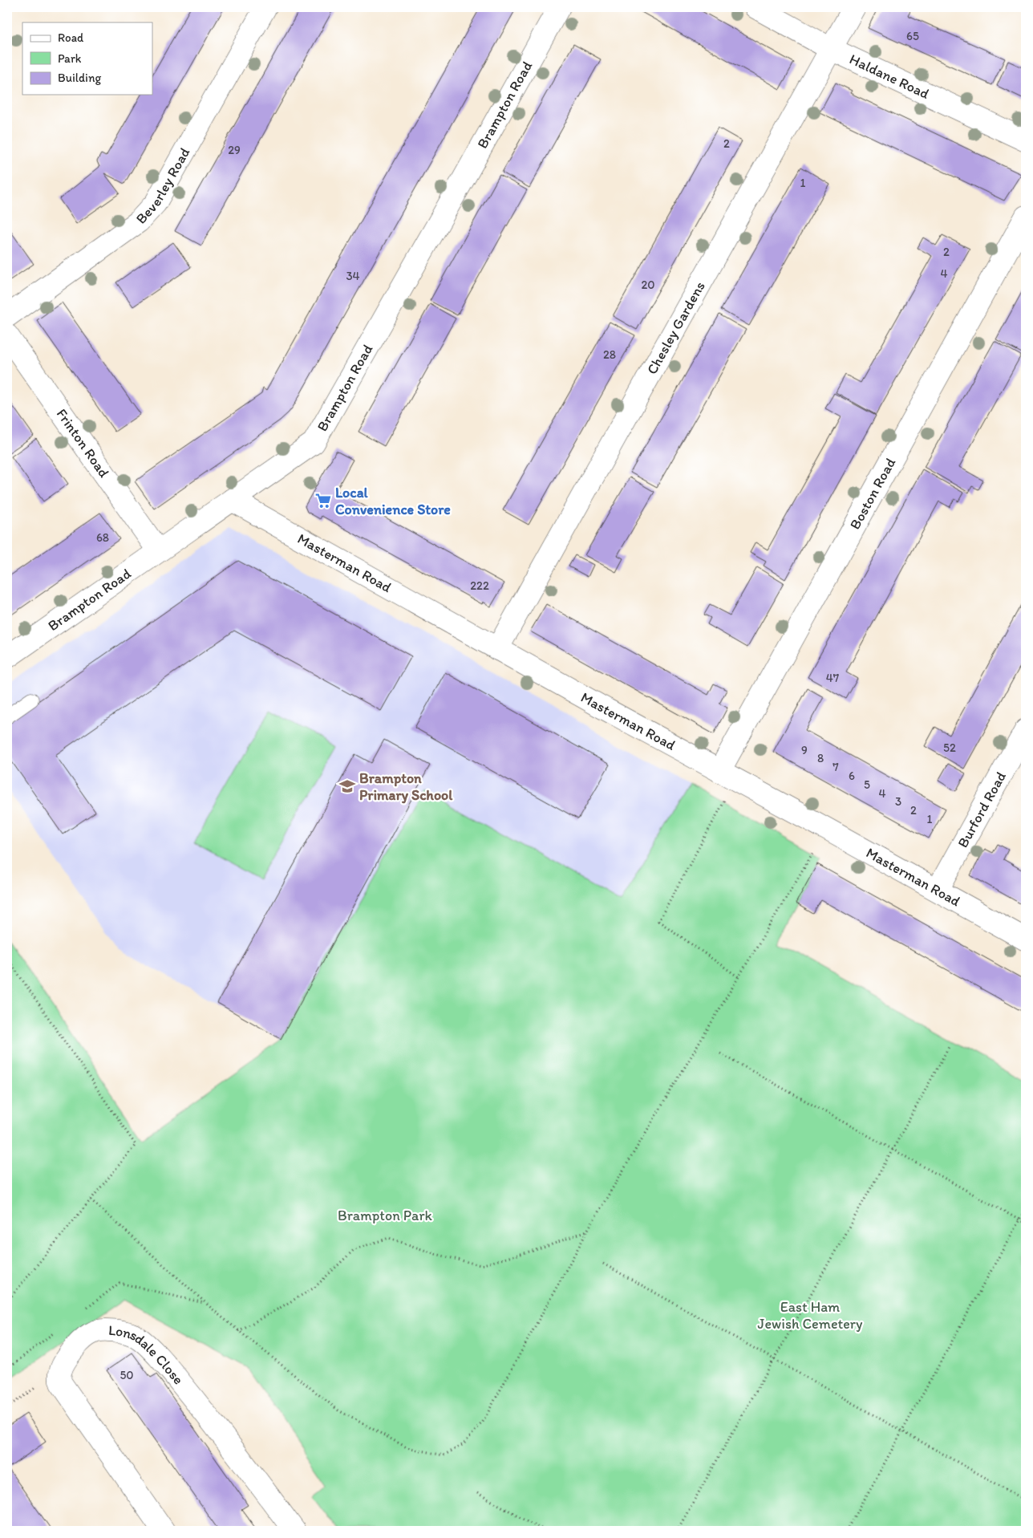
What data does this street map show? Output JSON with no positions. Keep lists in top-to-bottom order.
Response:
{
  "streets": {
    "street": [
      "Haldane Road",
      "Brampton Road",
      "Beverley Road",
      "Chesley Gardens",
      "Frinton Road",
      "Boston Road",
      "Masterman Road",
      "Burford Road",
      "Lonsdale Close"
    ]
  },
  "crossings": [
    ["Haldane Road", "Chesley Gardens"],
    ["Brampton Road", "Frinton Road"],
    ["Brampton Road", "Masterman Road"],
    ["Chesley Gardens", "Masterman Road"],
    ["Boston Road", "Masterman Road"],
    ["Masterman Road", "Burford Road"]
  ],
  "parks": ["Brampton Park", "East Ham Jewish Cemetery"],
  "places": {
    "supermarket": ["Local Convenience Store"],
    "school or university": ["Brampton Primary School"]
  },
  "house_numbers": [
    "65",
    "2",
    "29",
    "1",
    "2",
    "4",
    "34",
    "20",
    "28",
    "68",
    "222",
    "47",
    "52",
    "9",
    "8",
    "7",
    "6",
    "5",
    "4",
    "3",
    "2",
    "1",
    "50"
  ],
  "legend": ["Road", "Park", "Building"]
}
